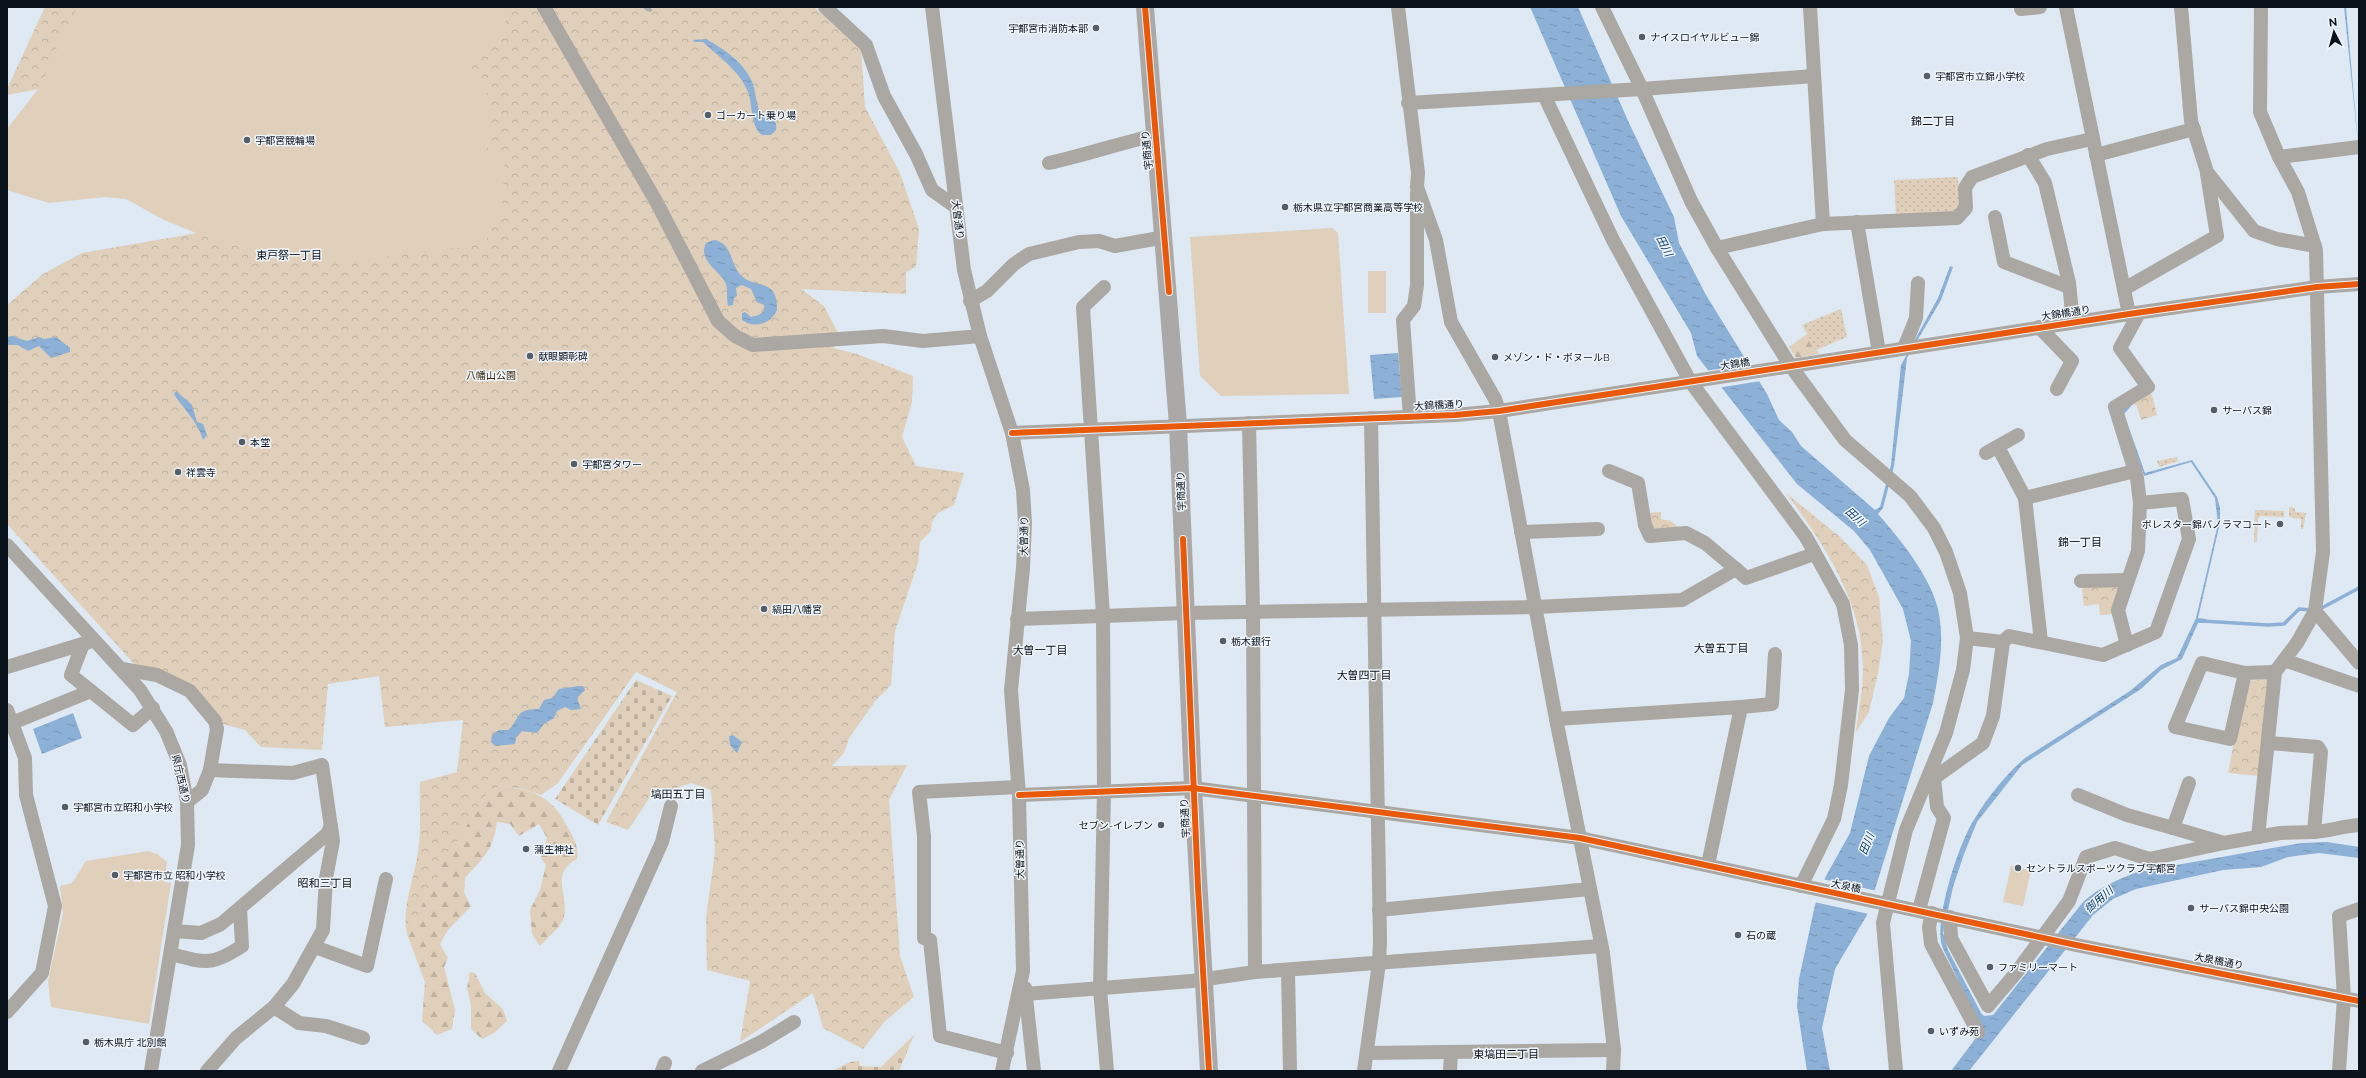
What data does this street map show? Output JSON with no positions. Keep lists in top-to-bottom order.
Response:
{
  "streets": {
    "main road": ["宇商通り"],
    "street": [
      "大曽通り",
      "大錦橋通り",
      "大錦橋",
      "県庁西通り",
      "大泉橋",
      "大泉橋通り"
    ]
  },
  "crossings": [
    ["宇商通り", "大錦橋通り"],
    ["宇商通り", "大泉橋"],
    ["大曽通り", "大錦橋通り"],
    ["大曽通り", "大泉橋"],
    ["大錦橋通り", "大錦橋"]
  ],
  "districts": [
    "錦二丁目",
    "東戸祭一丁目",
    "錦一丁目",
    "大曽五丁目",
    "大曽一丁目",
    "大曽四丁目",
    "塙田五丁目",
    "昭和三丁目",
    "東塙田二丁目"
  ],
  "water": ["田川", "御用川"],
  "parks": ["八幡山公園"],
  "places": [
    "宇都宮市消防本部",
    "ナイスロイヤルビュー錦",
    "宇都宮市立錦小学校",
    "ゴーカート乗り場",
    "宇都宮競輪場",
    "栃木県立宇都宮商業高等学校",
    "献眼顕彰碑",
    "メゾン・ド・ボヌールB",
    "サーパス錦",
    "本堂",
    "宇都宮タワー",
    "祥雲寺",
    "ポレスター錦パノラマコート",
    "縞田八幡宮",
    "栃木銀行",
    "宇都宮市立昭和小学校",
    "セブン-イレブン",
    "蒲生神社",
    "セントラルスポーツクラブ宇都宮",
    "宇都宮市立 昭和小学校",
    "サーパス錦中央公園",
    "石の蔵",
    "ファミリーマート",
    "いずみ苑",
    "栃木県庁 北別館"
  ],
  "north": "top"
}
